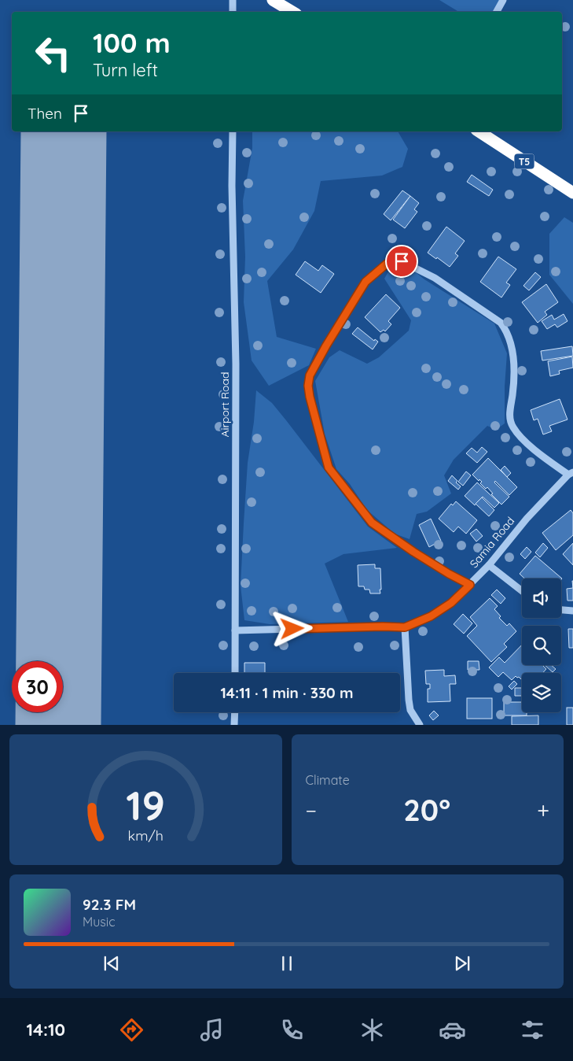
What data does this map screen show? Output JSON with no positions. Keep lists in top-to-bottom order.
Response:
{
  "streets": {
    "highway": ["T5"],
    "street": ["Airport Road", "Samia Road"]
  },
  "crossings": [
    ["Airport Road", "Samia Road"]
  ],
  "page": {
    "turn": ["100 m", "Turn left"],
    "then": "Then",
    "limit": "30",
    "trip": "14:11 · 1 min · 330 m",
    "tile": "Climate",
    "heat": ["−", "20°", "+"],
    "song": ["92.3 FM", "Music"],
    "tabs": "14:10",
    "gauge": ["19", "km/h"]
  }
}
